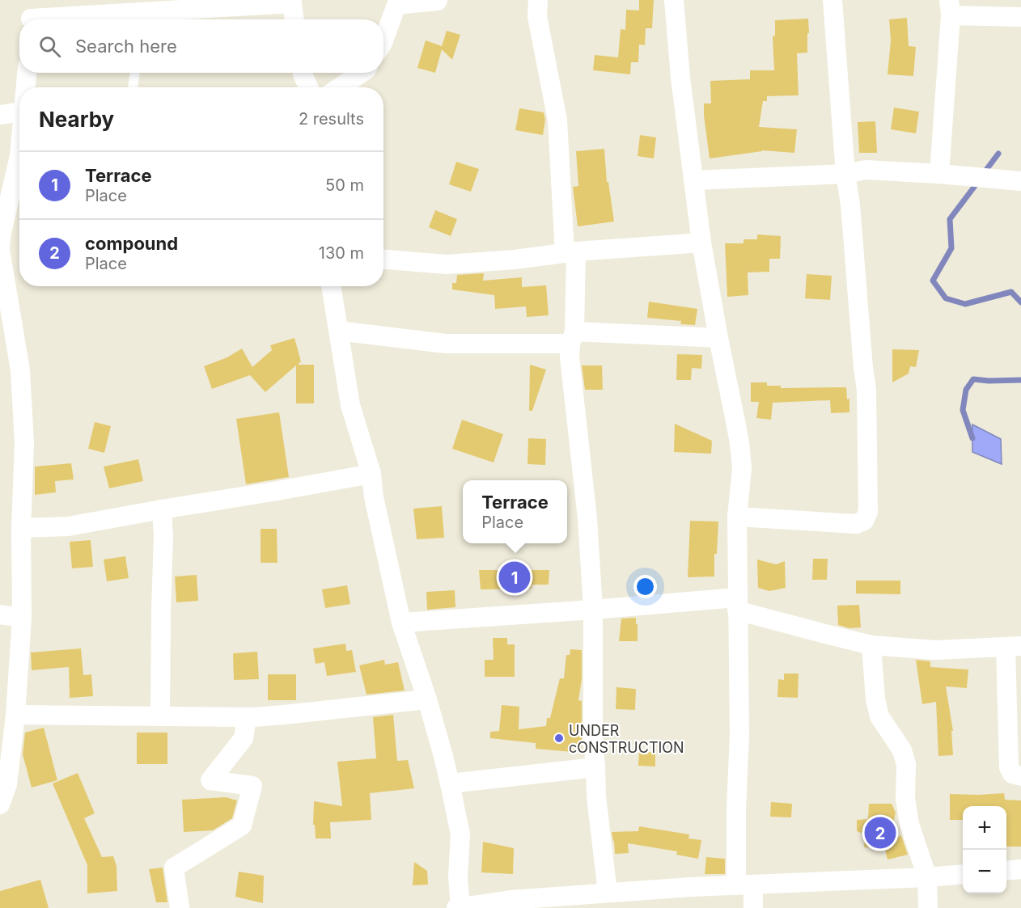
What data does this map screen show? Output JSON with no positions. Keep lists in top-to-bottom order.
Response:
{
  "places": ["UNDER cONSTRUCTION"],
  "page": {
    "search": "Search here",
    "heading": ["Nearby", "2 results"],
    "list": [
      {
        "mark": "1",
        "name": "Terrace",
        "note": "Place",
        "value": "50 m"
      },
      {
        "mark": "2",
        "name": "compound",
        "note": "Place",
        "value": "130 m"
      }
    ],
    "popup": ["Terrace", "Place"],
    "pins": ["1", "2"],
    "map_buttons": ["+", "−"]
  }
}
